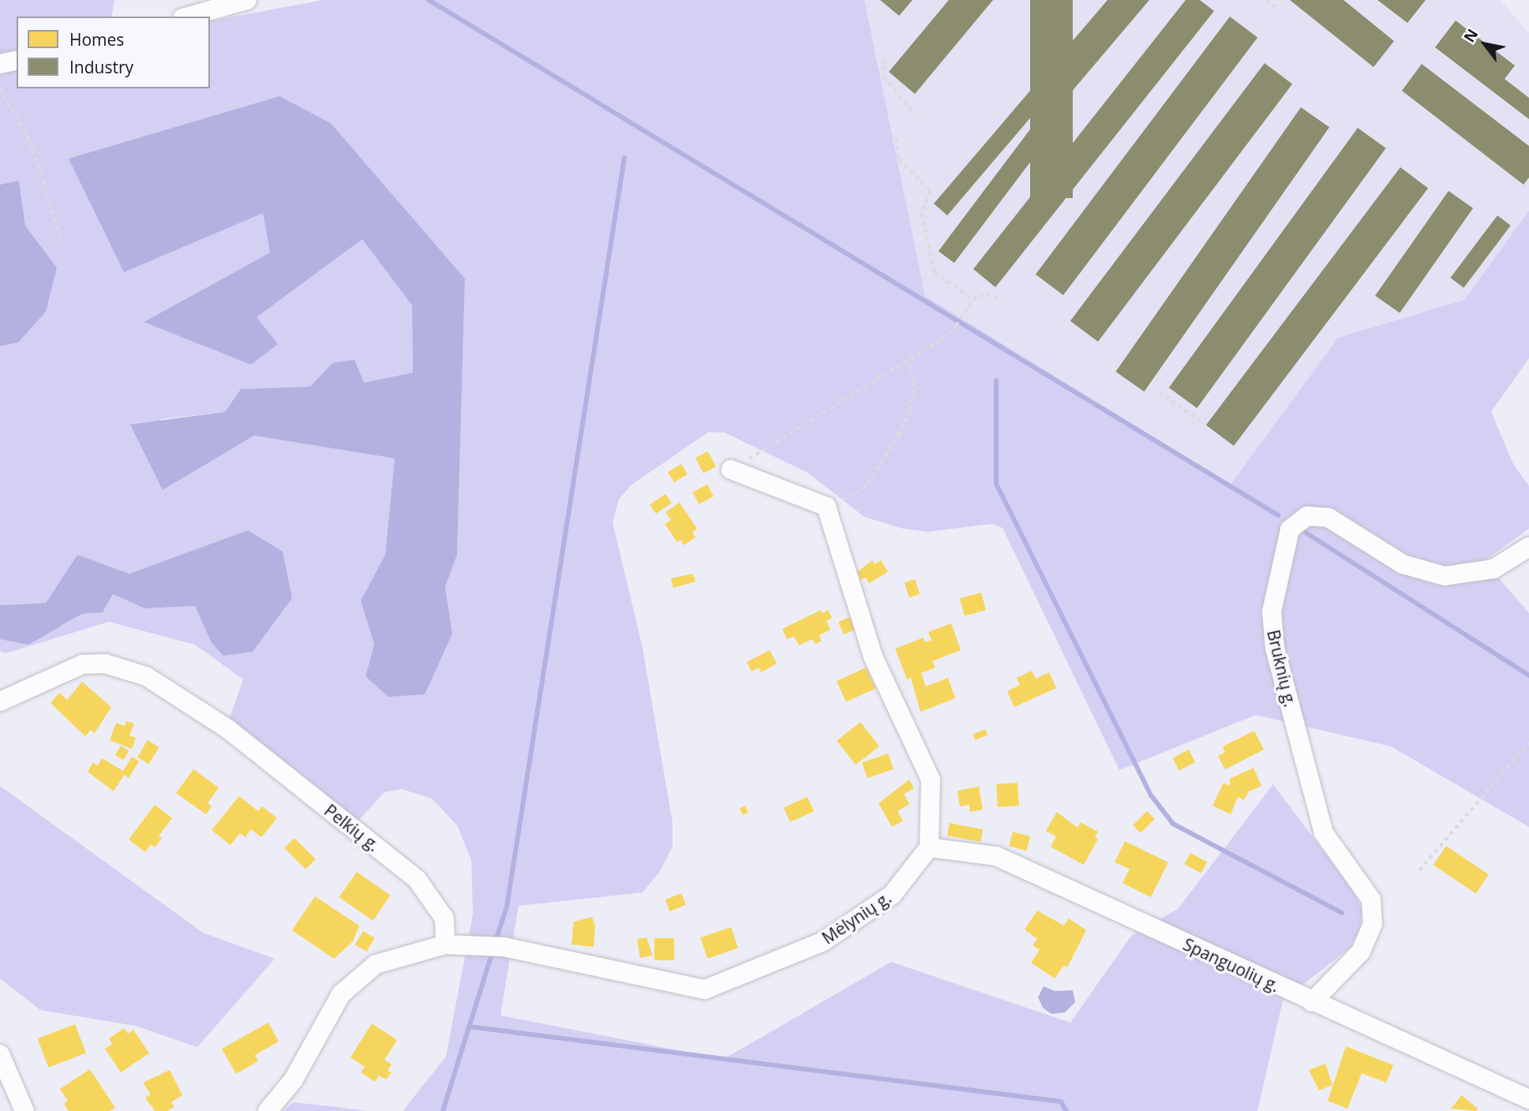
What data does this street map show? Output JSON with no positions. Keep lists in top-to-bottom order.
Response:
{
  "streets": {
    "street": [
      "Bruknių g.",
      "Pelkių g.",
      "Mėlynių g.",
      "Spanguolių g."
    ]
  },
  "crossings": [
    ["Bruknių g.", "Spanguolių g."],
    ["Pelkių g.", "Mėlynių g."],
    ["Mėlynių g.", "Spanguolių g."]
  ],
  "legend": ["Homes", "Industry"],
  "north": "top left"
}
